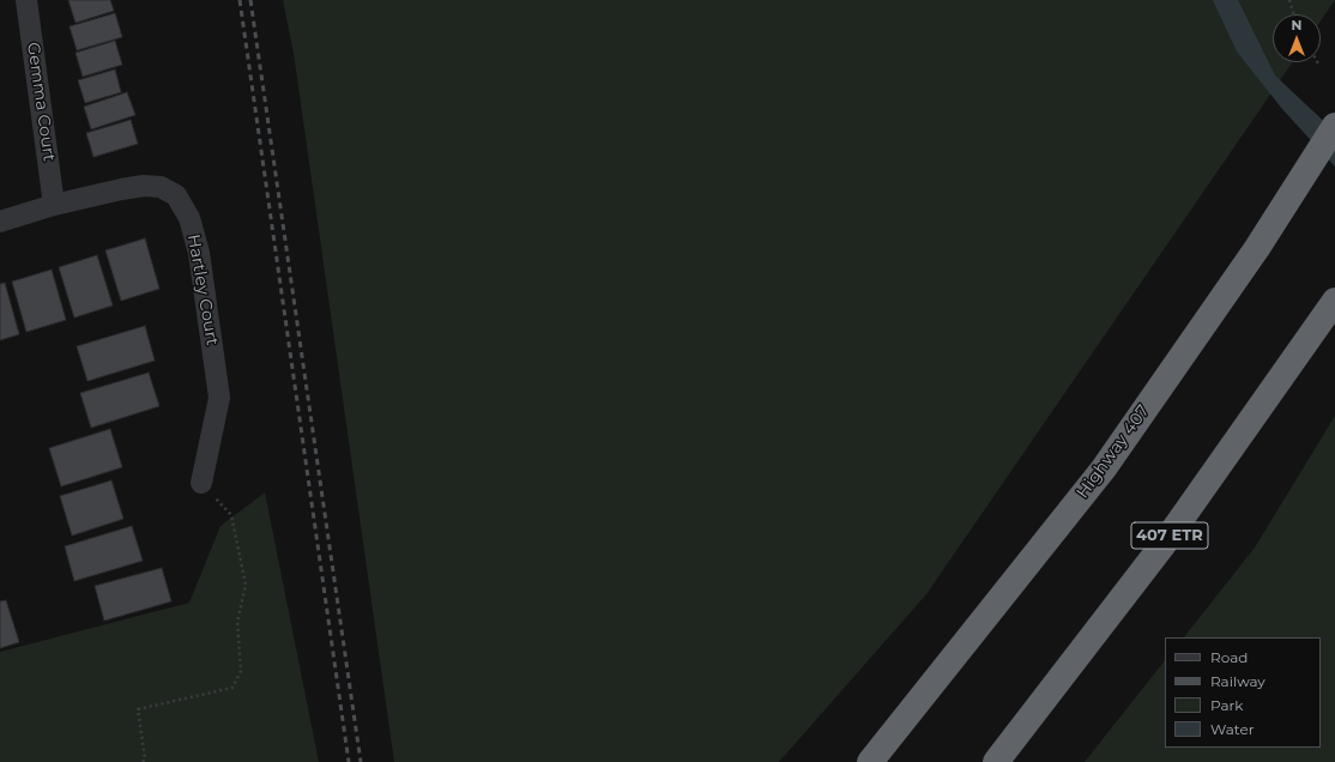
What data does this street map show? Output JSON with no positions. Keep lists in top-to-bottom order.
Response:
{
  "streets": {
    "highway": ["Highway 407", "407 ETR"],
    "street": ["Gemma Court", "Hartley Court"]
  },
  "crossings": [
    ["Gemma Court", "Hartley Court"]
  ],
  "legend": [
    "Road",
    "Railway",
    "Park",
    "Water"
  ],
  "north": "top"
}
